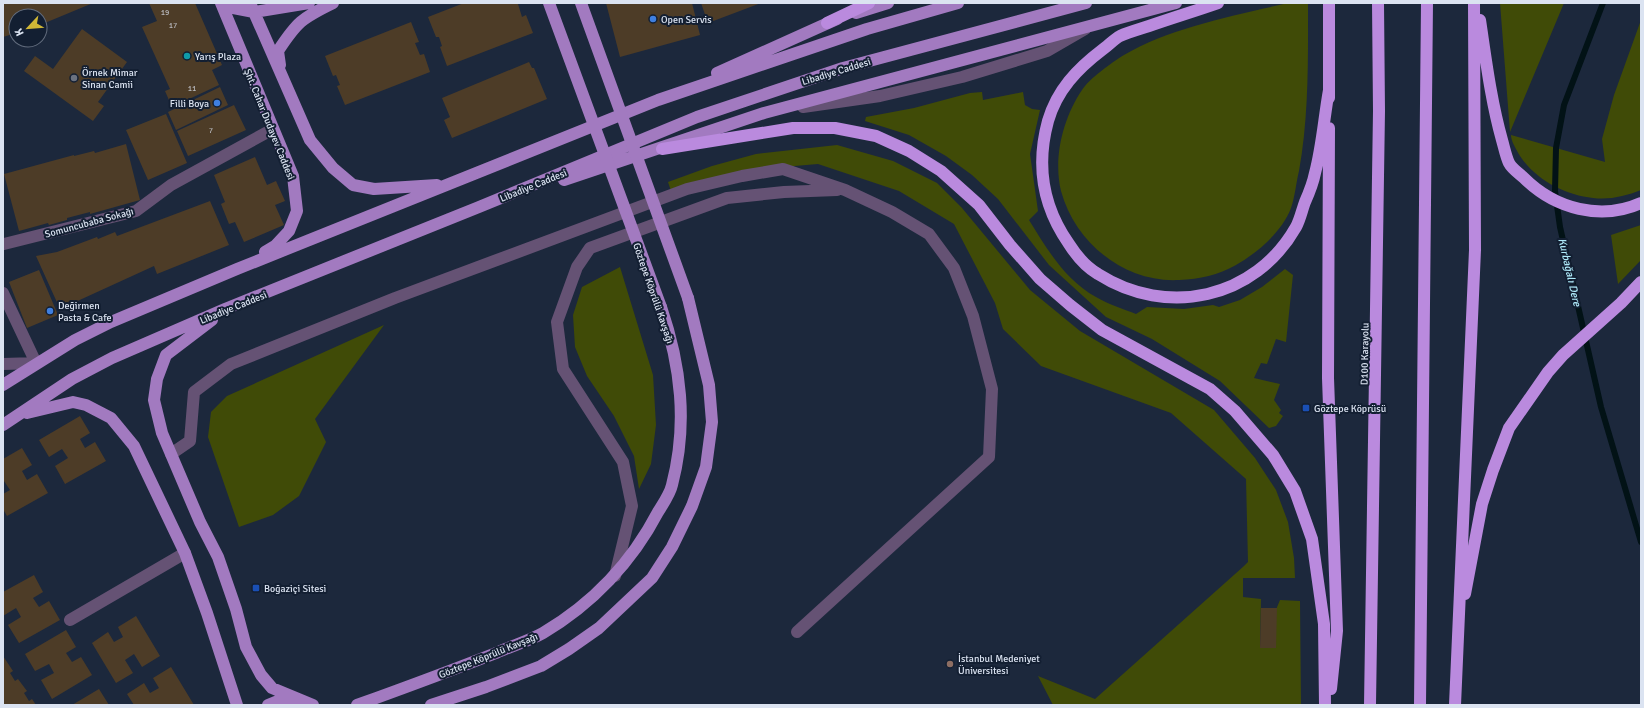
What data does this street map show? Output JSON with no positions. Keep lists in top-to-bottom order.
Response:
{
  "streets": {
    "highway": ["D100 Karayolu"],
    "main road": ["Libadiye Caddesi", "Şht. Cahar Dudayev Caddesi", "Göztepe Köprülü Kavşağı"],
    "street": ["Somuncubaba Sokağı"]
  },
  "crossings": [
    ["Şht. Cahar Dudayev Caddesi", "Somuncubaba Sokağı"]
  ],
  "water": ["Kurbağalı Dere"],
  "places": {
    "other": [
      "Open Servis",
      "Yarış Plaza",
      "Örnek Mimar Sinan Camii",
      "Filli Boya",
      "Değirmen Pasta & Cafe",
      "İstanbul Medeniyet Üniversitesi"
    ],
    "transit": ["Göztepe Köprüsü", "Boğaziçi Sitesi"]
  },
  "house_numbers": [
    "19",
    "17",
    "11",
    "7"
  ],
  "north": "bottom left"
}
